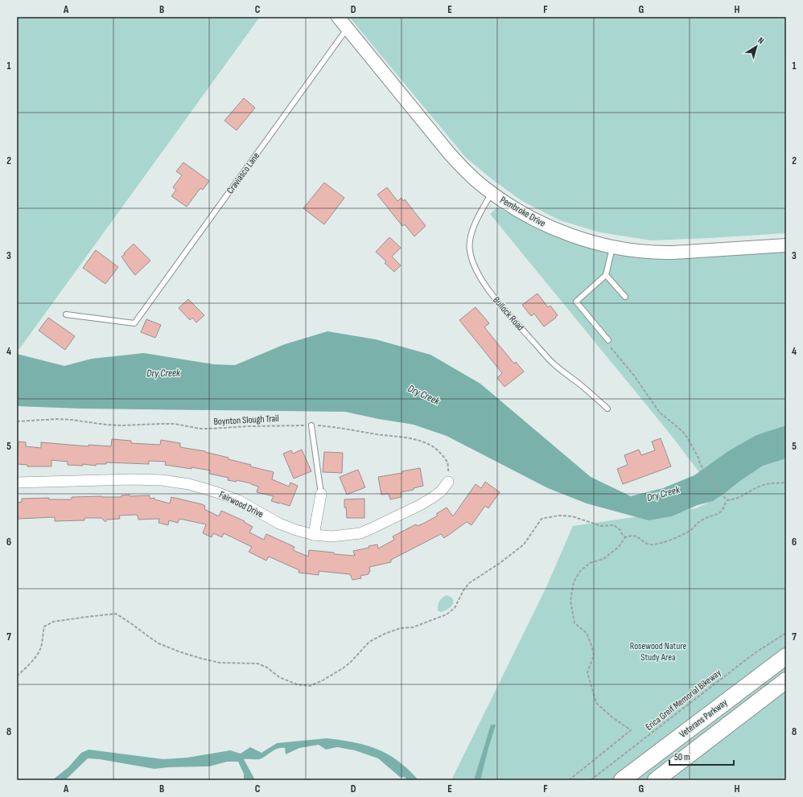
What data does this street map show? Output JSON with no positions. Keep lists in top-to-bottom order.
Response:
{
  "streets": {
    "main road": ["Veterans Parkway"],
    "street": ["Pembroke Drive", "Fairwood Drive"],
    "lane": ["Craviasco Lane", "Bullock Road"],
    "path": ["Boynton Slough Trail", "Erica Greif Memorial Bikeway"]
  },
  "crossings": [
    ["Craviasco Lane", "Pembroke Drive"],
    ["Pembroke Drive", "Bullock Road"],
    ["Boynton Slough Trail", "Fairwood Drive"]
  ],
  "water": ["Dry Creek"],
  "parks": ["Rosewood Nature Study Area"],
  "scale_bar": "50 m",
  "north": "top right",
  "grid": {
    "columns": [
      "A",
      "B",
      "C",
      "D",
      "E",
      "F",
      "G",
      "H"
    ],
    "rows": [
      "1",
      "2",
      "3",
      "4",
      "5",
      "6",
      "7",
      "8"
    ]
  }
}
